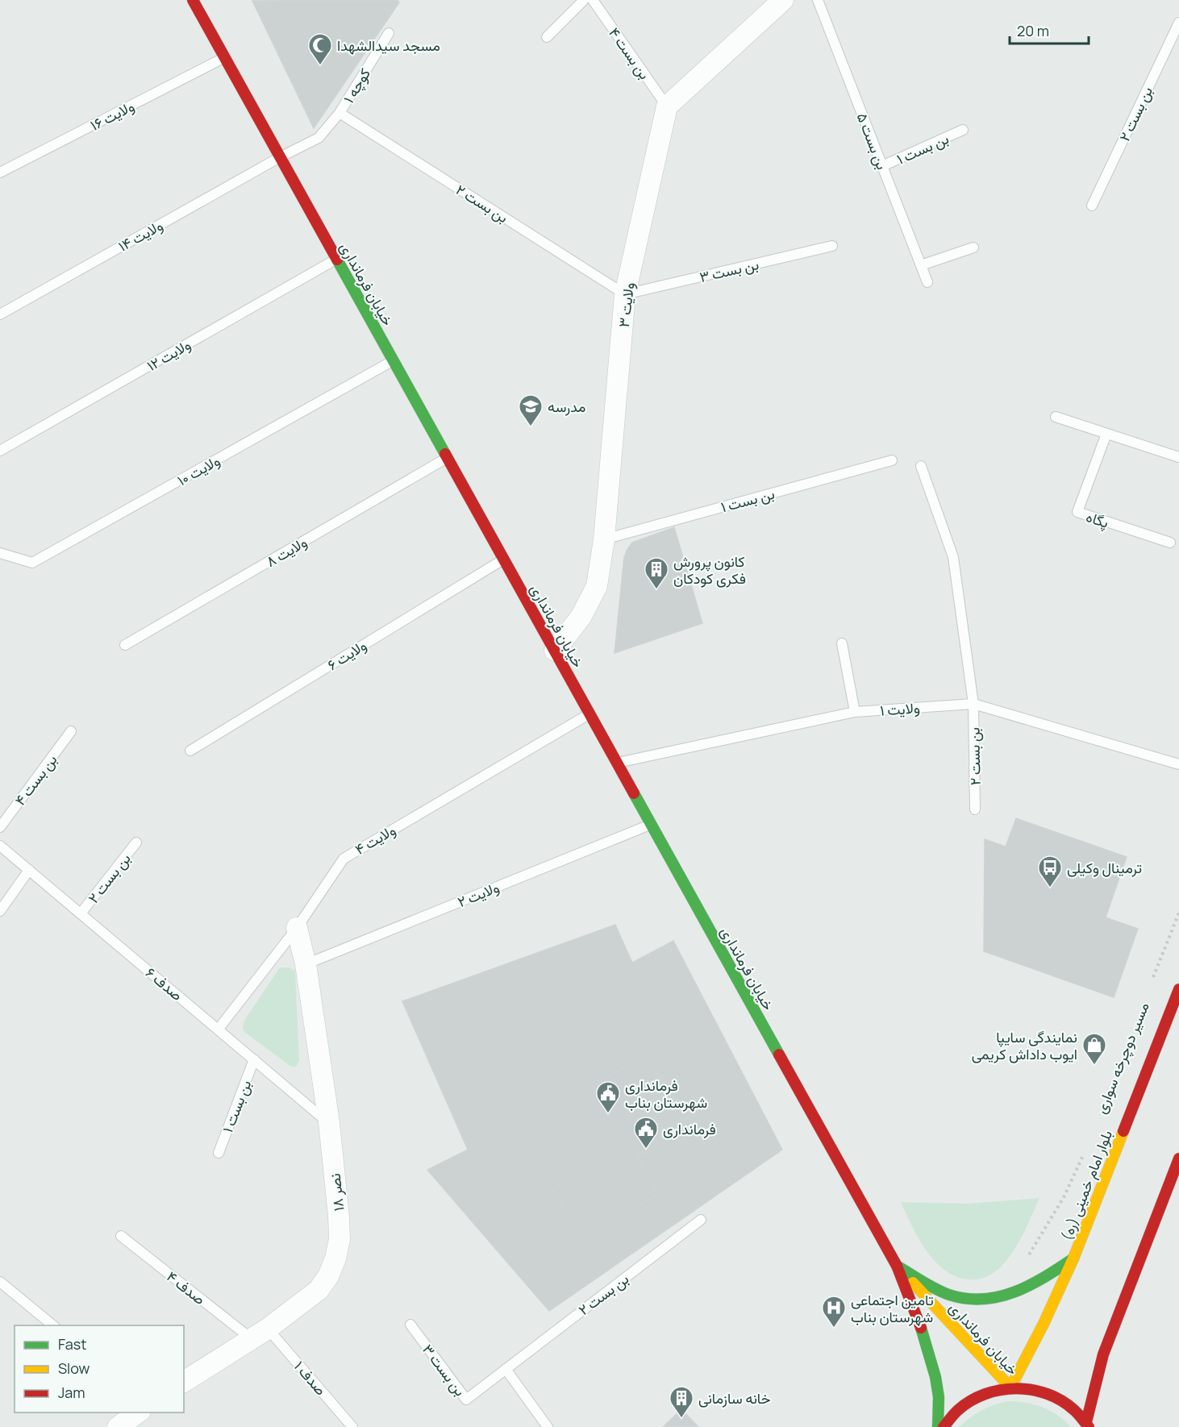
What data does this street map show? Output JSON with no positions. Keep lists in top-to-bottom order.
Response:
{
  "streets": {
    "main road": ["خیابان فرمانداری", "بلوار امام خمینی (ره)"],
    "street": ["ولایت ۳", "نصر ۱۸"],
    "lane": [
      "بن بست ۴",
      "کوچه ۱",
      "بن بست ۲",
      "ولایت ۱۶",
      "بن بست ۵",
      "بن بست ۱",
      "ولایت ۱۴",
      "بن بست ۳",
      "ولایت ۱۲",
      "ولایت ۱۰",
      "پگاه",
      "ولایت ۸",
      "ولایت ۶",
      "ولایت ۱",
      "ولایت ۴",
      "ولایت ۲",
      "صدف ۶",
      "صدف ۴",
      "صدف ۱"
    ]
  },
  "crossings": [
    ["بن بست ۴", "ولایت ۳"],
    ["کوچه ۱", "بن بست ۲"],
    ["کوچه ۱", "ولایت ۱۴"],
    ["کوچه ۱", "خیابان فرمانداری"],
    ["بن بست ۲", "بن بست ۳"],
    ["بن بست ۲", "ولایت ۳"],
    ["بن بست ۲", "ولایت ۱"],
    ["بن بست ۲", "صدف ۶"],
    ["ولایت ۱۶", "خیابان فرمانداری"],
    ["بن بست ۵", "بن بست ۱"],
    ["بن بست ۱", "ولایت ۳"],
    ["بن بست ۱", "صدف ۶"],
    ["ولایت ۱۴", "خیابان فرمانداری"],
    ["بن بست ۳", "ولایت ۳"],
    ["خیابان فرمانداری", "ولایت ۳"],
    ["خیابان فرمانداری", "ولایت ۱۲"],
    ["خیابان فرمانداری", "ولایت ۱۰"],
    ["خیابان فرمانداری", "ولایت ۸"],
    ["خیابان فرمانداری", "ولایت ۶"],
    ["خیابان فرمانداری", "ولایت ۱"],
    ["خیابان فرمانداری", "ولایت ۴"],
    ["خیابان فرمانداری", "ولایت ۲"],
    ["خیابان فرمانداری", "بلوار امام خمینی (ره)"],
    ["ولایت ۴", "صدف ۶"],
    ["ولایت ۴", "نصر ۱۸"],
    ["ولایت ۲", "نصر ۱۸"],
    ["صدف ۶", "نصر ۱۸"],
    ["نصر ۱۸", "صدف ۴"],
    ["نصر ۱۸", "صدف ۱"],
    ["صدف ۴", "صدف ۱"]
  ],
  "places": {
    "mosque": ["مسجد سیدالشهدا"],
    "school or university": ["مدرسه"],
    "building": ["کانون پرورش فکری کودکان", "خانه سازمانی"],
    "bus stop": ["ترمینال وکیلی"],
    "shop": ["نمایندگی سایپا ایوب داداش کریمی"],
    "public building": ["فرمانداری شهرستان بناب", "فرمانداری"],
    "hospital": ["تامین اجتماعی شهرستان بناب"]
  },
  "legend": ["Fast", "Slow", "Jam"],
  "scale_bar": "20 m"
}
